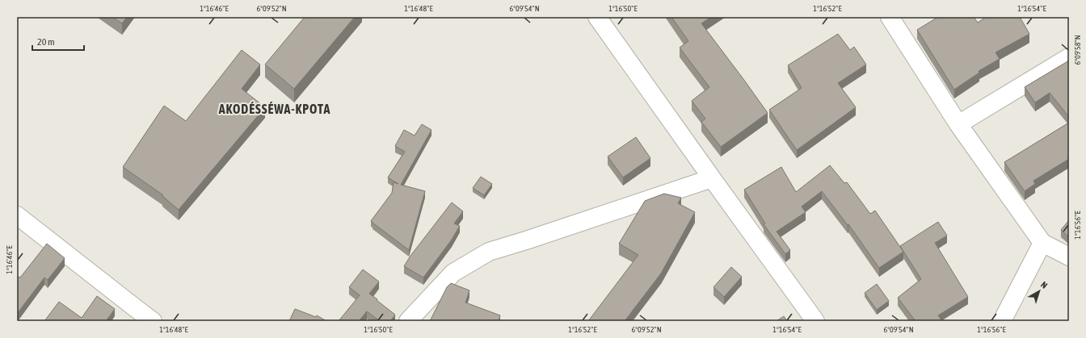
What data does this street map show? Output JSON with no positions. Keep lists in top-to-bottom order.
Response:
{
  "districts": ["AKODÉSSÉWA-KPOTA"],
  "scale_bar": "20 m",
  "north": "top right",
  "coordinates": [
    "1°16'46\"E",
    "6°09'52\"N",
    "1°16'48\"E",
    "6°09'54\"N",
    "1°16'50\"E",
    "1°16'52\"E",
    "1°16'54\"E",
    "6°09'58\"N",
    "1°16'56\"E"
  ]
}
